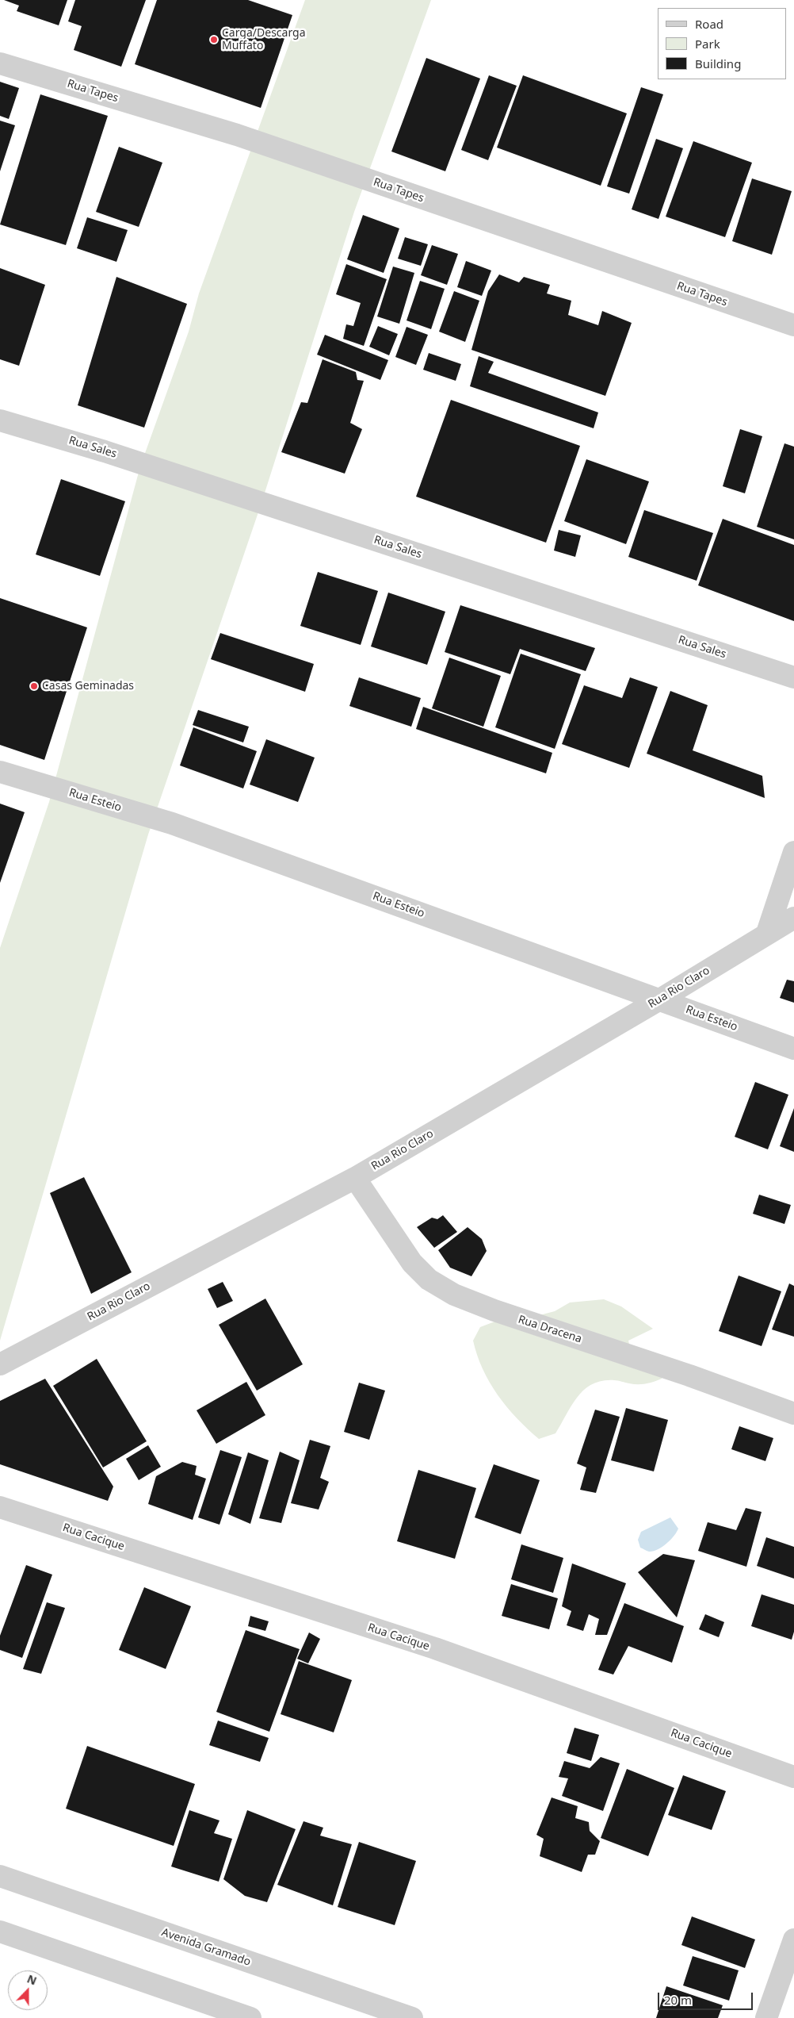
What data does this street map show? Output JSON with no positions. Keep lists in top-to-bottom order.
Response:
{
  "streets": {
    "street": [
      "Rua Tapes",
      "Rua Sales",
      "Rua Esteio",
      "Rua Rio Claro",
      "Rua Dracena",
      "Rua Cacique",
      "Avenida Gramado"
    ]
  },
  "crossings": [
    ["Rua Esteio", "Rua Rio Claro"],
    ["Rua Rio Claro", "Rua Dracena"]
  ],
  "places": ["Carga/Descarga Muffato", "Casas Geminadas"],
  "legend": ["Road", "Park", "Building"],
  "scale_bar": "20 m",
  "north": "top"
}
